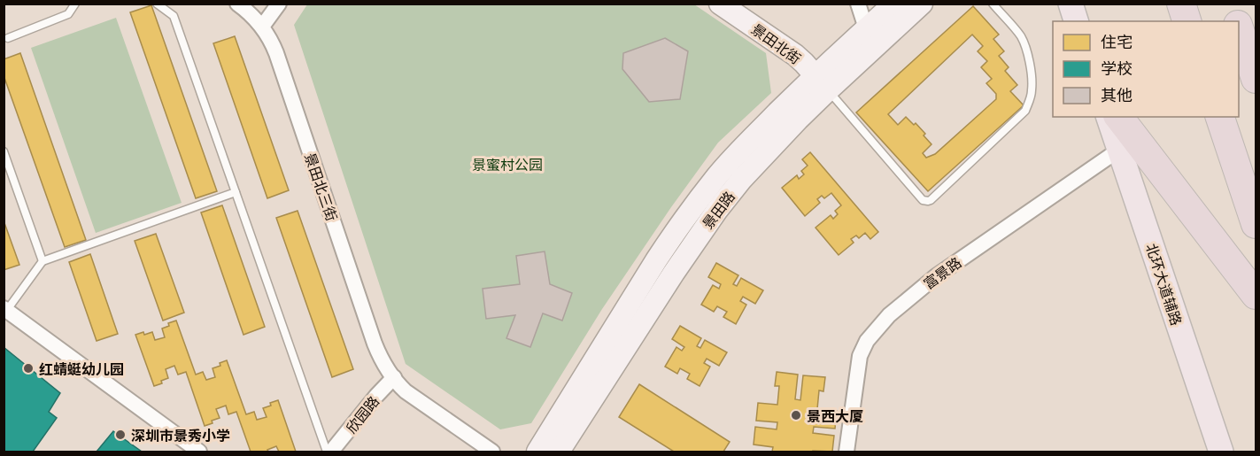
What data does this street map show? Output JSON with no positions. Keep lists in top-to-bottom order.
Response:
{
  "streets": {
    "main road": ["景田北街", "景田路", "北环大道辅路"],
    "street": ["景田北三街", "富景路", "欣园路"]
  },
  "crossings": [
    ["景田北街", "景田路"],
    ["景田北三街", "欣园路"],
    ["富景路", "北环大道辅路"]
  ],
  "parks": ["景蜜村公园"],
  "places": ["红蜻蜓幼儿园", "景西大厦", "深圳市景秀小学"],
  "legend": ["住宅", "学校", "其他"]
}
